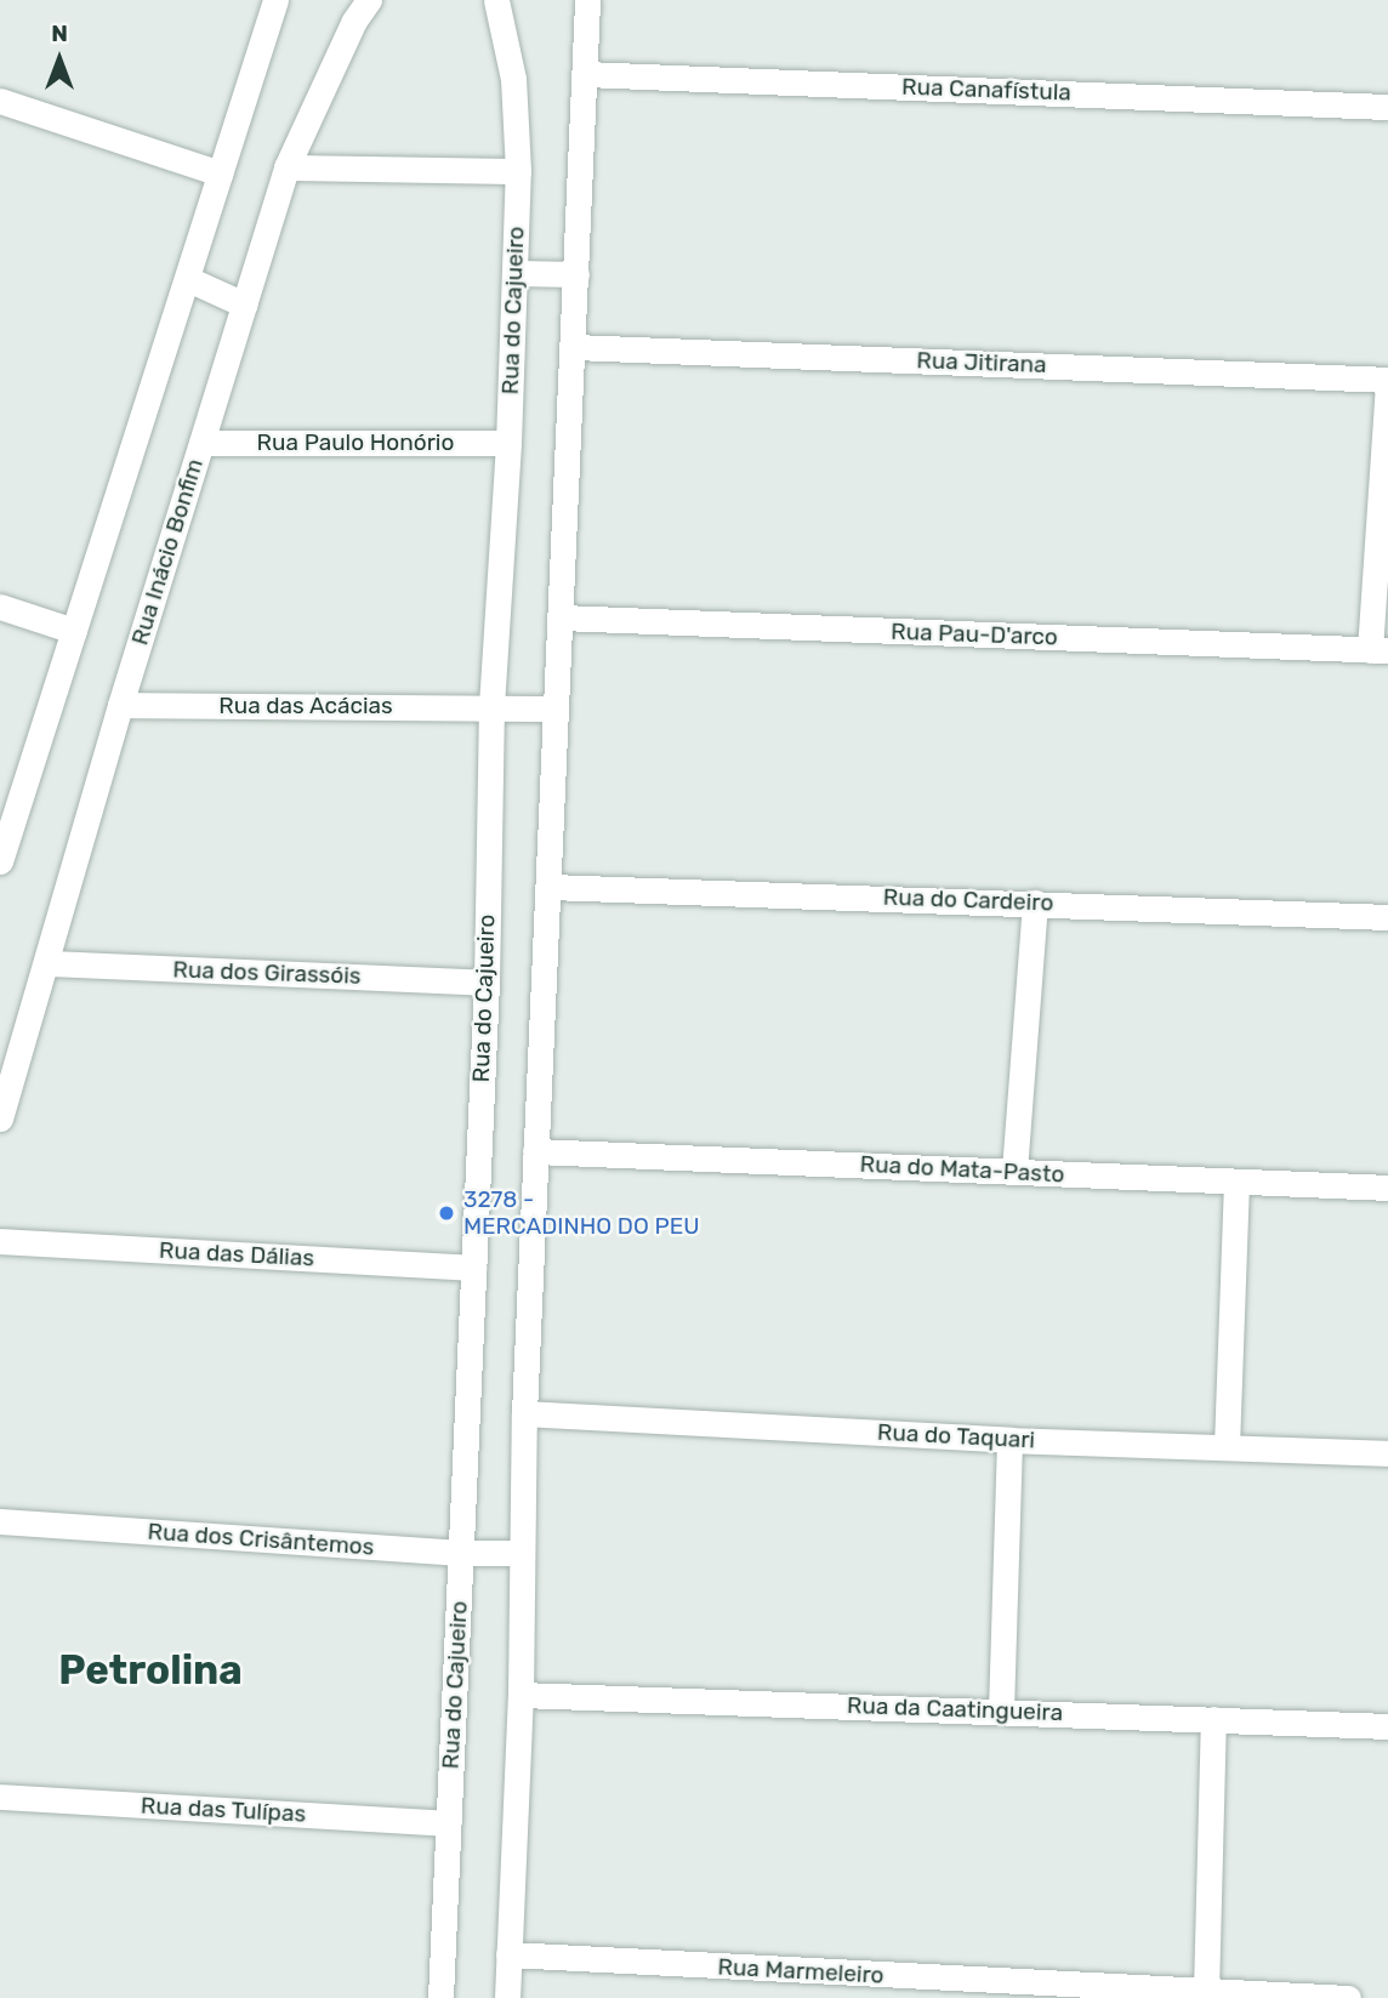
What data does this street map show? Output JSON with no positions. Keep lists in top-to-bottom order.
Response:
{
  "streets": {
    "street": [
      "Rua Canafístula",
      "Rua do Cajueiro",
      "Rua Jitirana",
      "Rua Paulo Honório",
      "Rua Inácio Bonfim",
      "Rua Pau-D'arco",
      "Rua das Acácias",
      "Rua do Cardeiro",
      "Rua dos Girassóis",
      "Rua do Mata-Pasto",
      "Rua das Dálias",
      "Rua do Taquari",
      "Rua dos Crisântemos",
      "Rua da Caatingueira",
      "Rua das Tulípas",
      "Rua Marmeleiro"
    ]
  },
  "crossings": [
    ["Rua do Cajueiro", "Rua Paulo Honório"],
    ["Rua do Cajueiro", "Rua das Acácias"],
    ["Rua do Cajueiro", "Rua dos Girassóis"],
    ["Rua do Cajueiro", "Rua das Dálias"],
    ["Rua do Cajueiro", "Rua dos Crisântemos"],
    ["Rua do Cajueiro", "Rua das Tulípas"],
    ["Rua Paulo Honório", "Rua Inácio Bonfim"],
    ["Rua Inácio Bonfim", "Rua das Acácias"],
    ["Rua Inácio Bonfim", "Rua dos Girassóis"]
  ],
  "districts": ["Petrolina"],
  "places": ["3278 - MERCADINHO DO PEU"],
  "north": "top"
}
